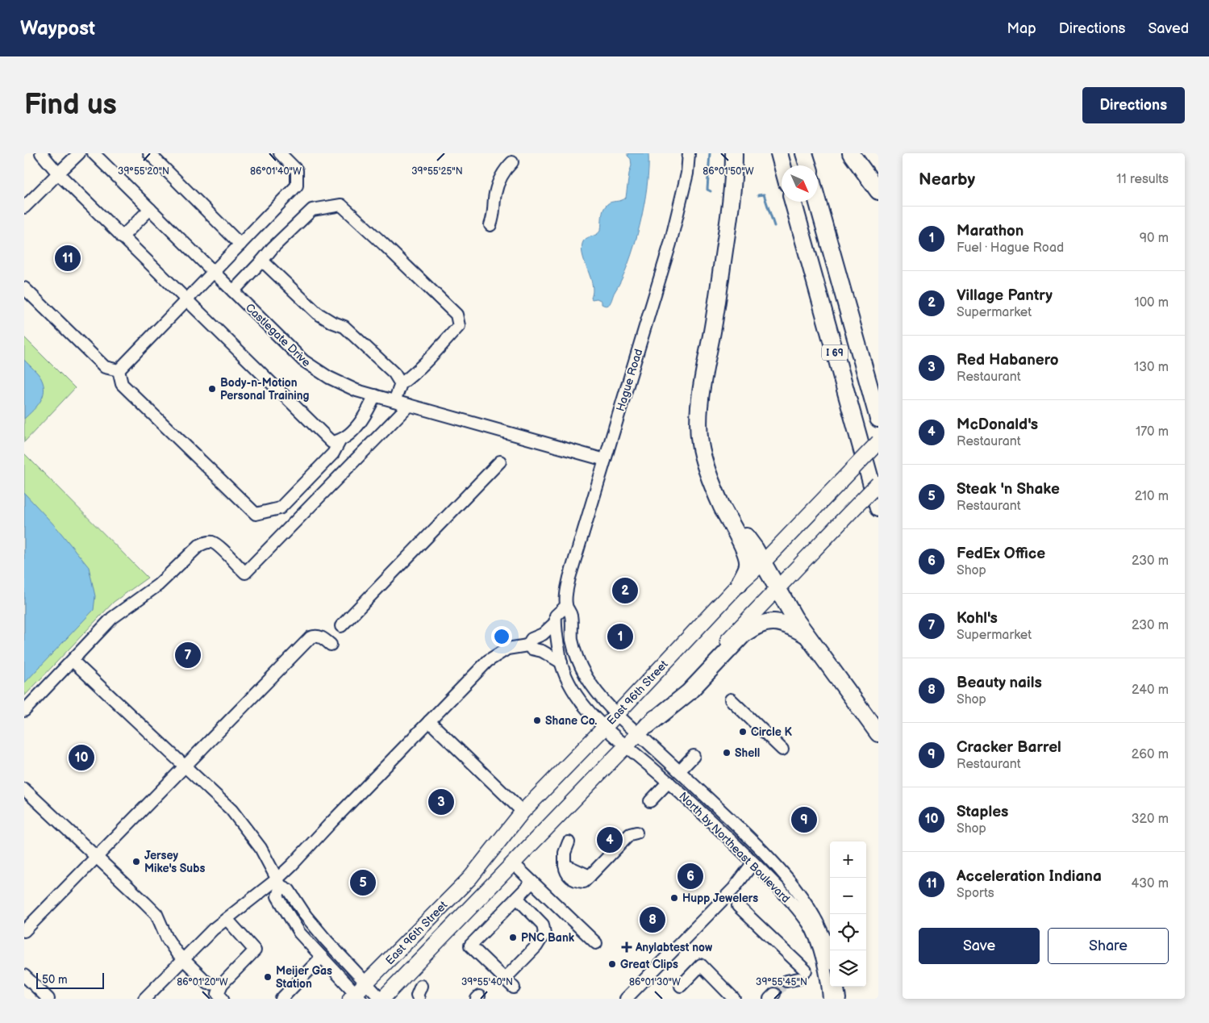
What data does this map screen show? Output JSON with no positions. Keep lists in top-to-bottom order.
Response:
{
  "streets": {
    "highway": ["I 69"],
    "main road": ["East 96th Street"],
    "street": ["Castlegate Drive", "Hague Road", "North by Northeast Boulevard"]
  },
  "crossings": [
    ["Castlegate Drive", "Hague Road"],
    ["Hague Road", "East 96th Street"],
    ["Hague Road", "North by Northeast Boulevard"],
    ["East 96th Street", "North by Northeast Boulevard"]
  ],
  "places": {
    "other": [
      "Body-n-Motion Personal Training",
      "Shane Co.",
      "Circle K",
      "Shell",
      "Jersey Mike's Subs",
      "Hupp Jewelers",
      "PNC Bank",
      "Great Clips",
      "Meijer Gas Station"
    ],
    "health": ["Anylabtest now"]
  },
  "scale_bar": "50 m",
  "north": "bottom right",
  "page": {
    "header": "Waypost",
    "nav": ["Map", "Directions", "Saved"],
    "buttons": [
      "Directions",
      ["Save", "Share"]
    ],
    "title": "Find us",
    "heading": ["Nearby", "11 results"],
    "list": [
      {
        "mark": "1",
        "name": "Marathon",
        "note": "Fuel · Hague Road",
        "value": "90 m"
      },
      {
        "mark": "2",
        "name": "Village Pantry",
        "note": "Supermarket",
        "value": "100 m"
      },
      {
        "mark": "3",
        "name": "Red Habanero",
        "note": "Restaurant",
        "value": "130 m"
      },
      {
        "mark": "4",
        "name": "McDonald's",
        "note": "Restaurant",
        "value": "170 m"
      },
      {
        "mark": "5",
        "name": "Steak 'n Shake",
        "note": "Restaurant",
        "value": "210 m"
      },
      {
        "mark": "6",
        "name": "FedEx Office",
        "note": "Shop",
        "value": "230 m"
      },
      {
        "mark": "7",
        "name": "Kohl's",
        "note": "Supermarket",
        "value": "230 m"
      },
      {
        "mark": "8",
        "name": "Beauty nails",
        "note": "Shop",
        "value": "240 m"
      },
      {
        "mark": "9",
        "name": "Cracker Barrel",
        "note": "Restaurant",
        "value": "260 m"
      },
      {
        "mark": "10",
        "name": "Staples",
        "note": "Shop",
        "value": "320 m"
      },
      {
        "mark": "11",
        "name": "Acceleration Indiana",
        "note": "Sports",
        "value": "430 m"
      }
    ],
    "pins": [
      "11",
      "2",
      "1",
      "7",
      "10",
      "3",
      "9",
      "4",
      "6",
      "5",
      "8"
    ],
    "map_buttons": ["+", "−"],
    "scale": "50 m"
  },
  "coordinates": [
    "39°55'20\"N",
    "86°01'40\"W",
    "39°55'25\"N",
    "86°01'50\"W",
    "39°55'40\"N",
    "86°01'20\"W",
    "86°01'30\"W",
    "39°55'45\"N"
  ]
}
